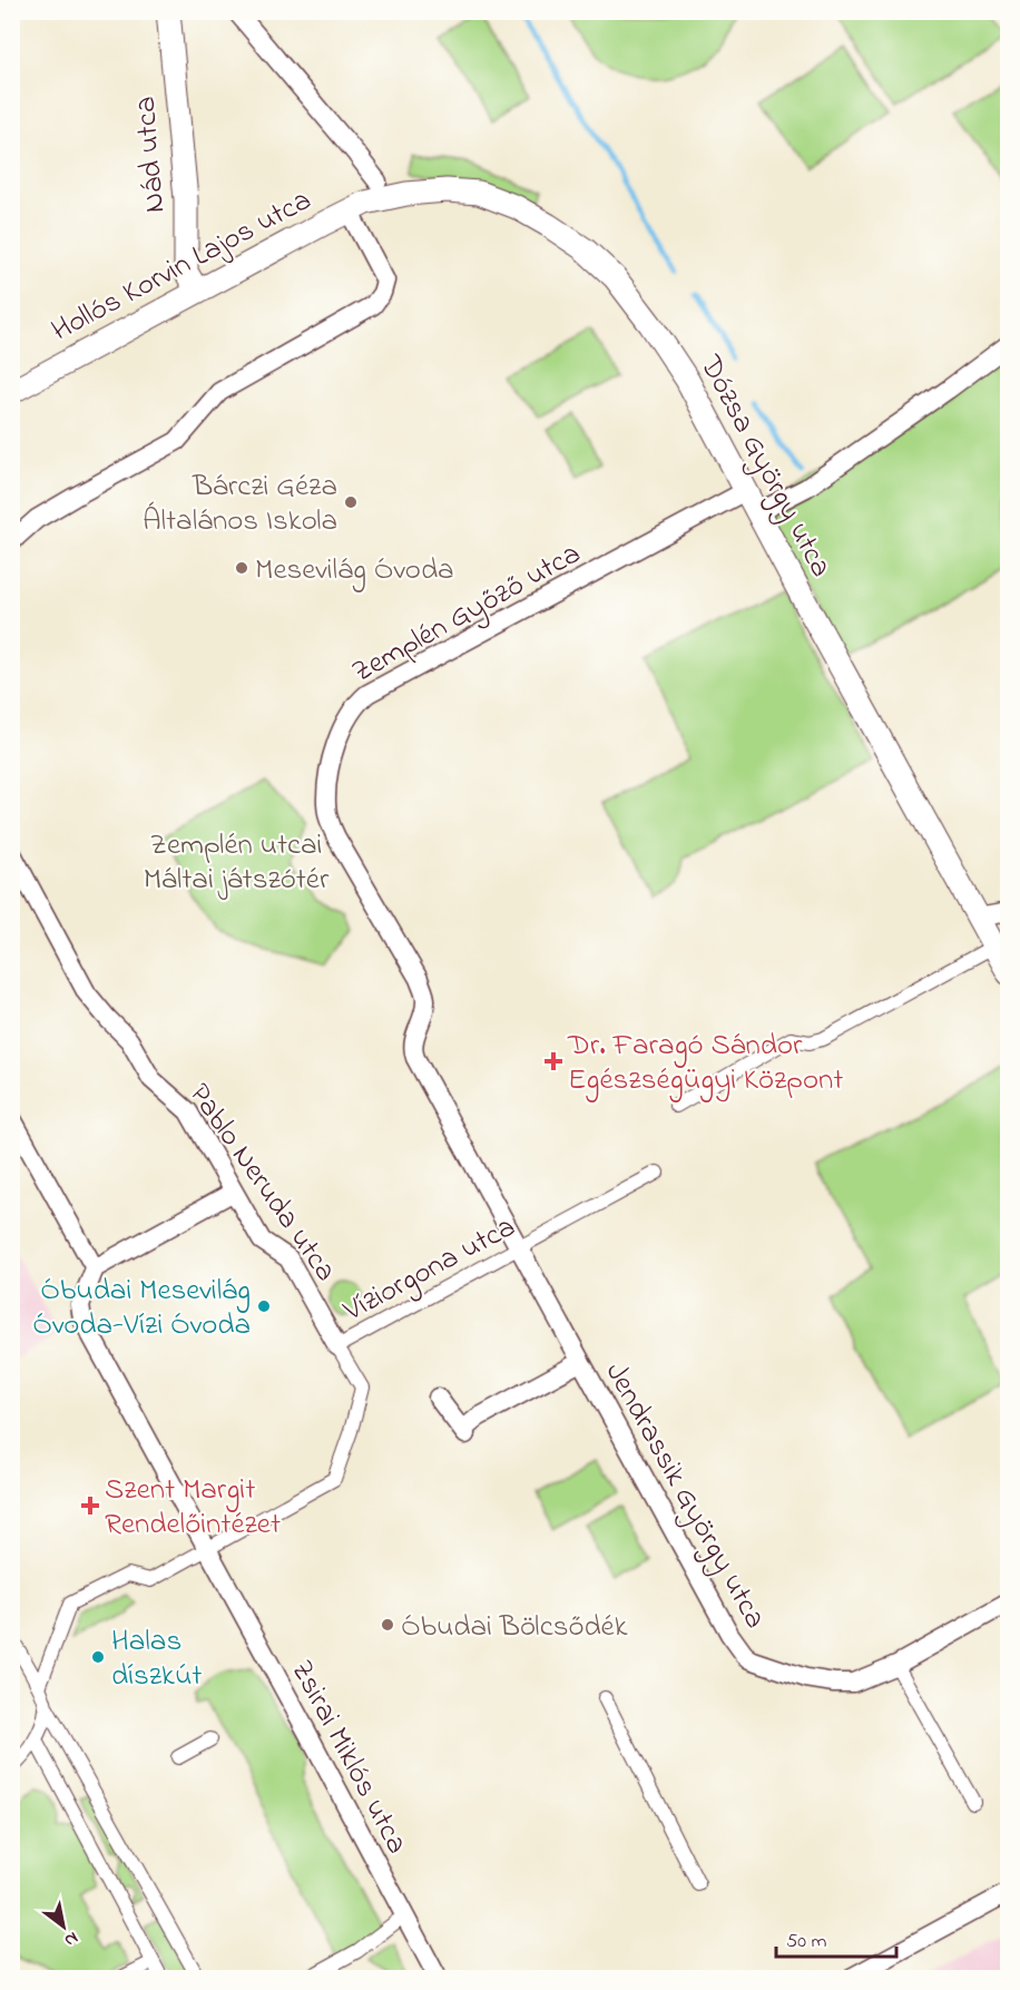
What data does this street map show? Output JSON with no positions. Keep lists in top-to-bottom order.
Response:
{
  "streets": {
    "street": [
      "Nád utca",
      "Hollós Korvin Lajos utca",
      "Dózsa György utca",
      "Zemplén Győző utca",
      "Pablo Neruda utca",
      "Víziorgona utca",
      "Jendrassik György utca",
      "Zsirai Miklós utca"
    ]
  },
  "crossings": [
    ["Nád utca", "Hollós Korvin Lajos utca"],
    ["Hollós Korvin Lajos utca", "Dózsa György utca"],
    ["Dózsa György utca", "Zemplén Győző utca"],
    ["Zemplén Győző utca", "Víziorgona utca"],
    ["Zemplén Győző utca", "Jendrassik György utca"],
    ["Pablo Neruda utca", "Víziorgona utca"],
    ["Víziorgona utca", "Jendrassik György utca"],
    ["Víziorgona utca", "Zsirai Miklós utca"]
  ],
  "parks": ["Zemplén utcai Máltai játszótér"],
  "places": {
    "other": [
      "Bárczi Géza Általános Iskola",
      "Mesevilág Óvoda",
      "Óbudai Mesevilág Óvoda-Vízi Óvoda",
      "Óbudai Bölcsődék",
      "Halas díszkút"
    ],
    "health": ["Dr. Faragó Sándor Egészségügyi Központ", "Szent Margit Rendelőintézet"]
  },
  "scale_bar": "50 m",
  "north": "bottom right"
}
